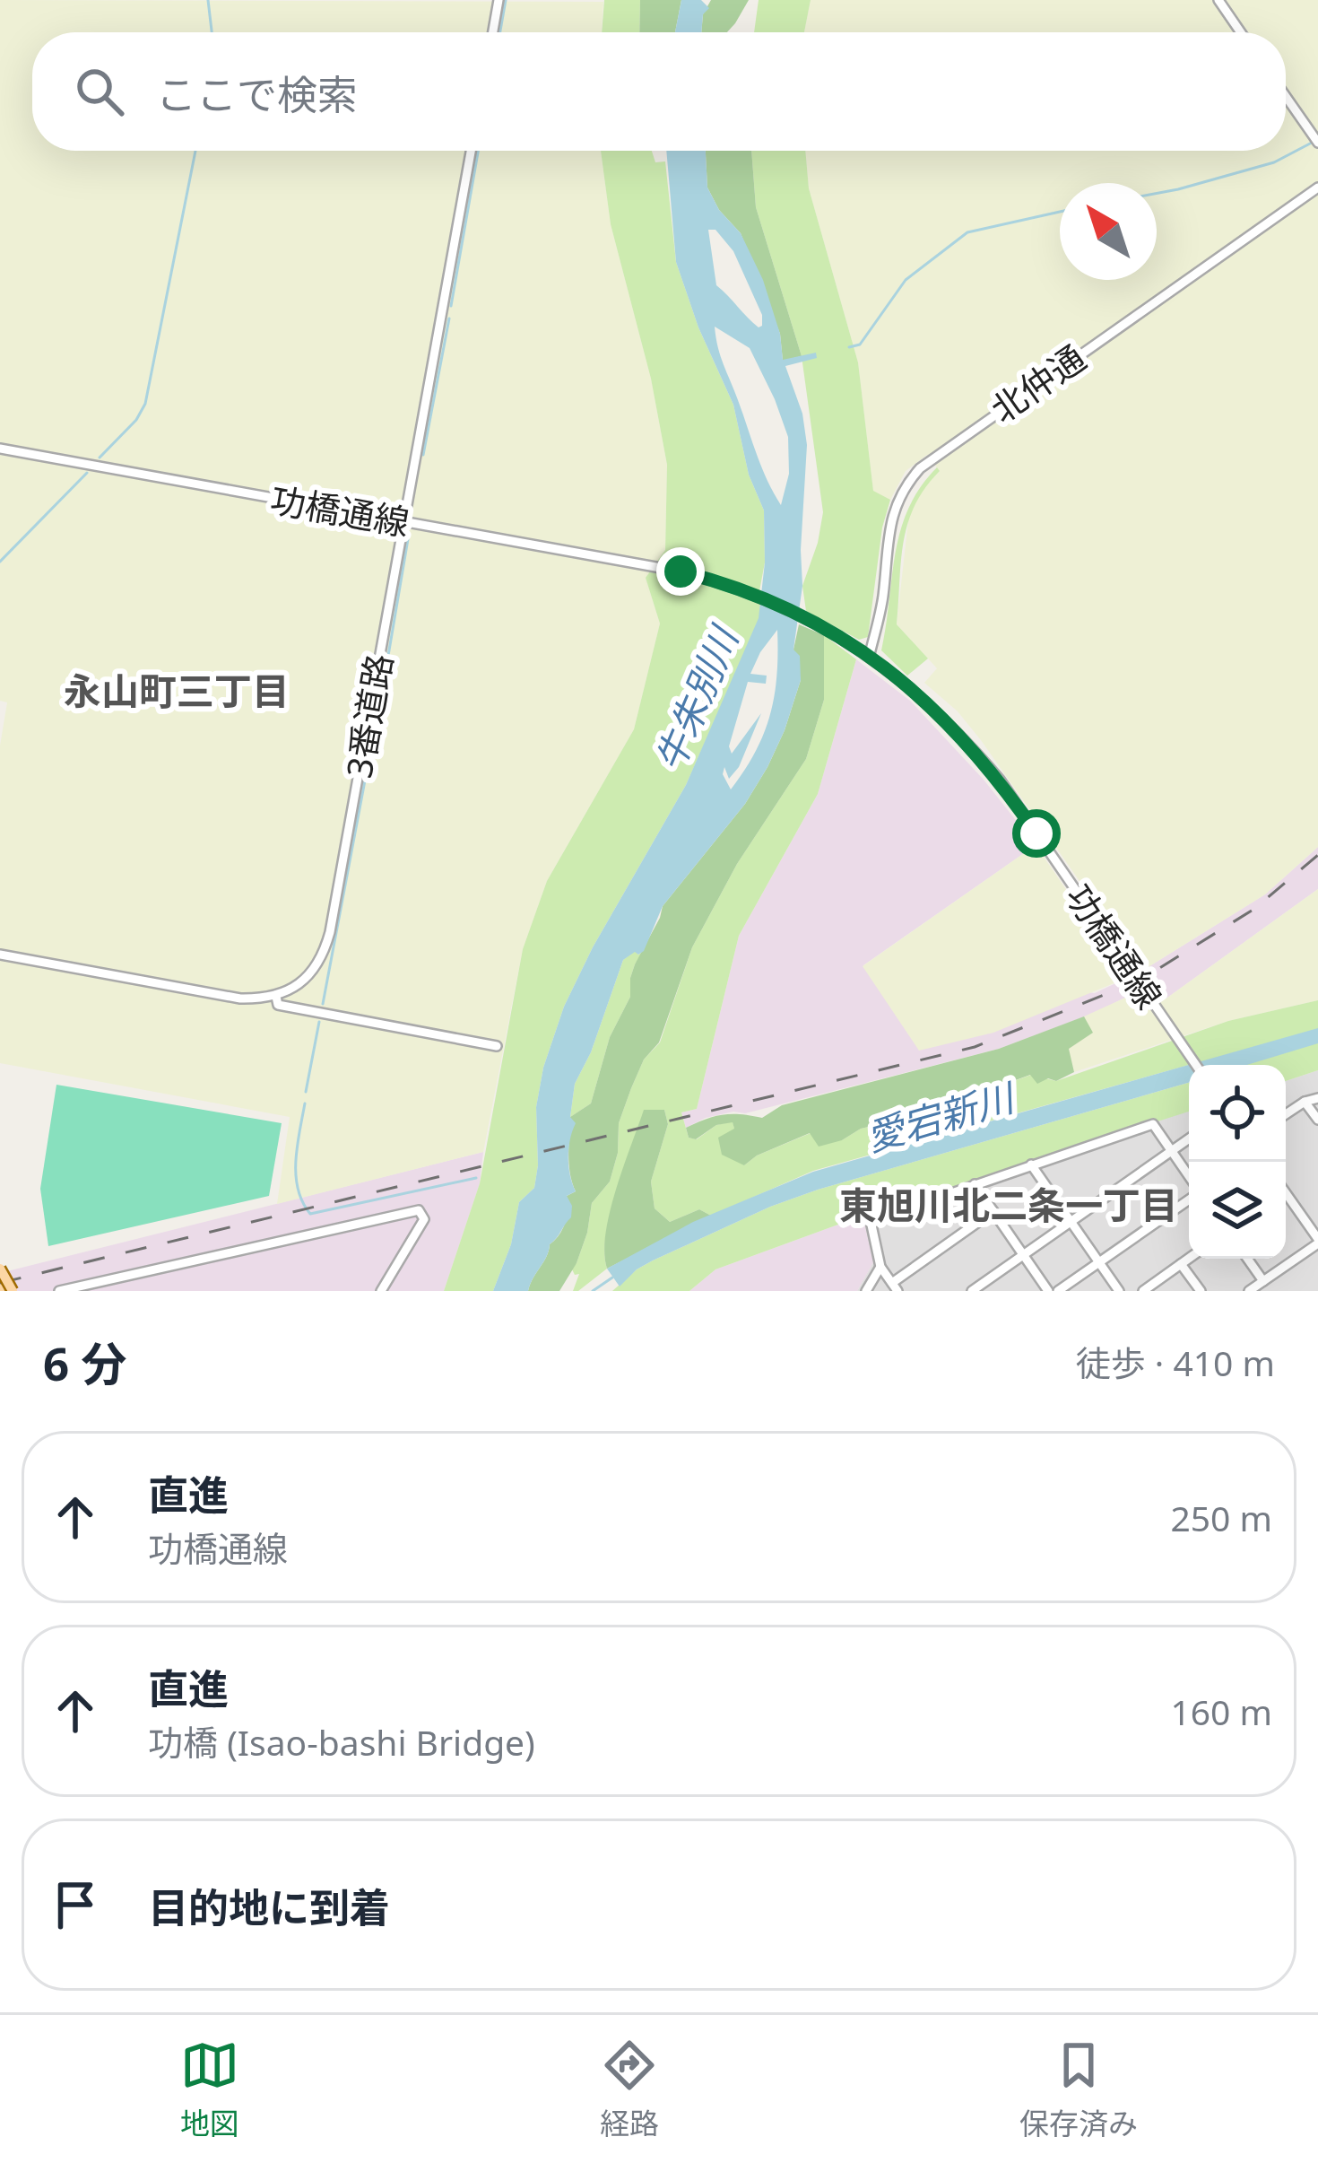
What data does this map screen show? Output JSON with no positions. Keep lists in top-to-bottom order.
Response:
{
  "streets": {
    "street": ["北仲通", "功橋通線", "3番道路"]
  },
  "crossings": [
    ["北仲通", "功橋通線"],
    ["功橋通線", "3番道路"]
  ],
  "districts": ["永山町三丁目", "東旭川北二条一丁目"],
  "water": ["牛朱別川", "愛宕新川"],
  "north": "top left",
  "page": {
    "search": "ここで検索",
    "heading": ["6 分", "徒歩 · 410 m"],
    "list": [
      ["直進", "功橋通線", "250 m"],
      ["直進", "功橋 (Isao-bashi Bridge)", "160 m"],
      "目的地に到着"
    ],
    "nav": ["地図", "経路", "保存済み"]
  }
}
